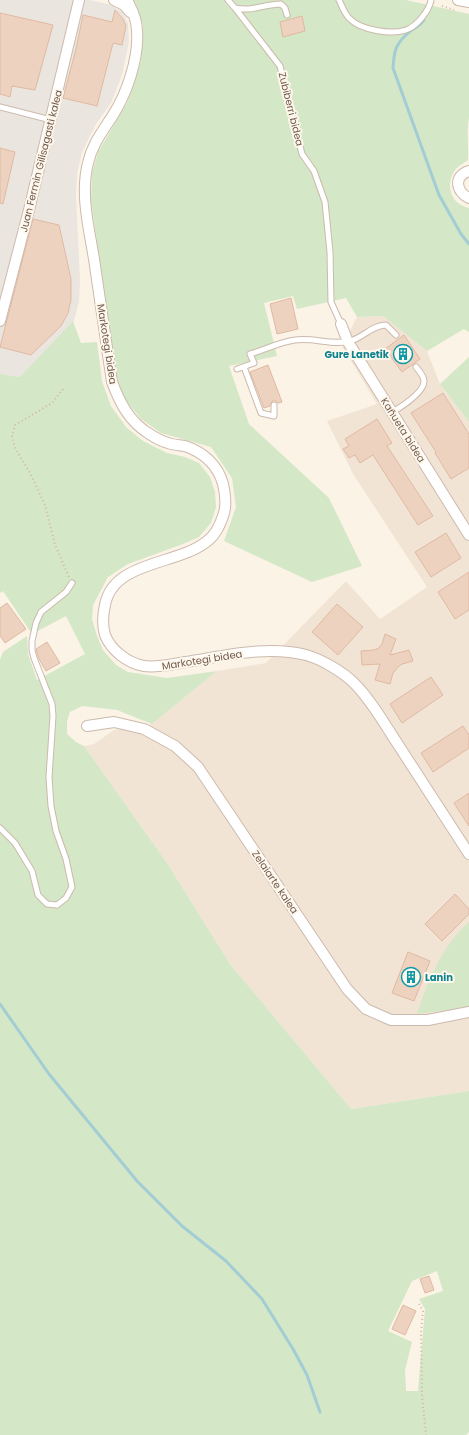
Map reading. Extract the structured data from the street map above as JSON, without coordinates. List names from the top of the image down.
{
  "streets": {
    "street": [
      "Juan Fermin Gilisagasti kalea",
      "Markotegi bidea",
      "Kañueta bidea",
      "Zelaiarte kalea"
    ],
    "lane": ["Zubiberri bidea"]
  },
  "crossings": [
    ["Zubiberri bidea", "Kañueta bidea"]
  ],
  "places": {
    "building": ["Gure Lanetik", "Lanin"]
  }
}
